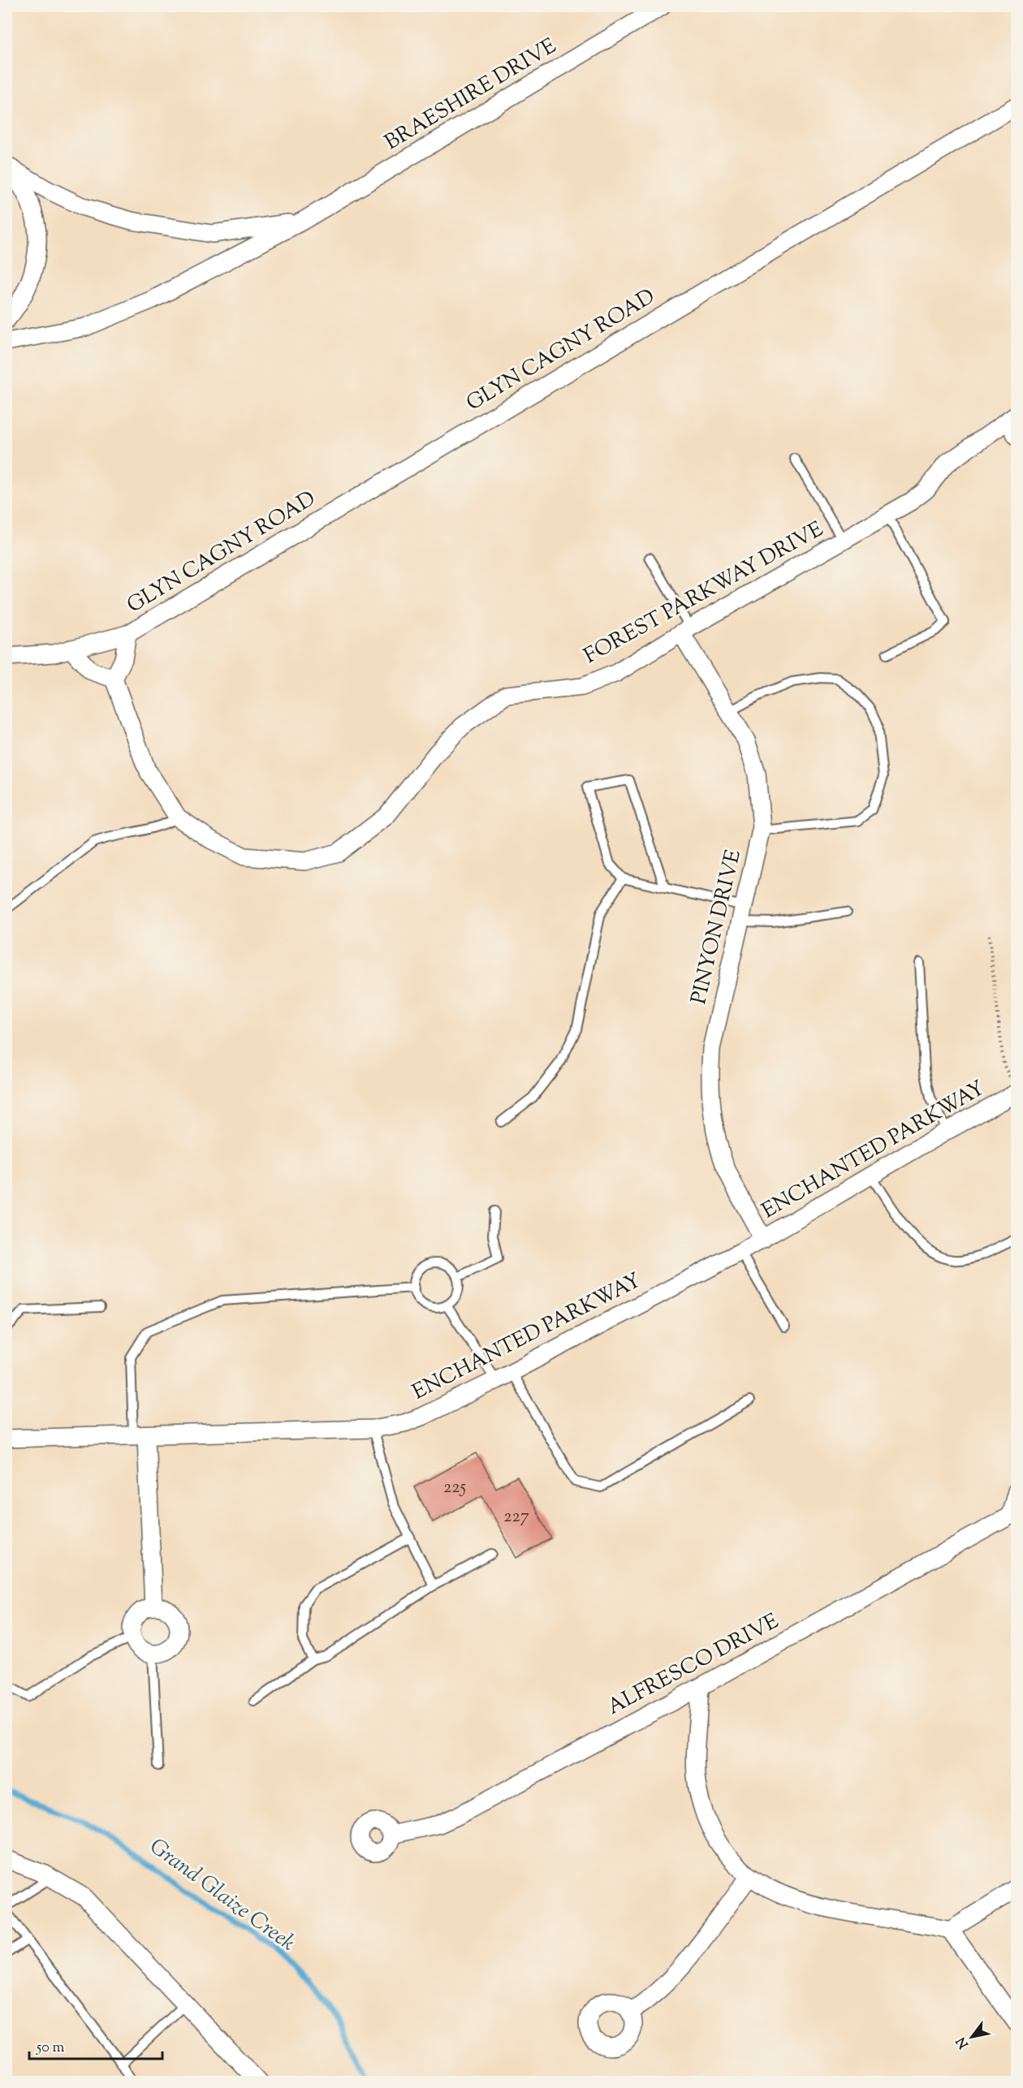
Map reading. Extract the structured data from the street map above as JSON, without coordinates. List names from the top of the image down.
{
  "streets": {
    "street": [
      "BRAESHIRE DRIVE",
      "GLYN CAGNY ROAD",
      "FOREST PARKWAY DRIVE",
      "PINYON DRIVE",
      "ENCHANTED PARKWAY",
      "ALFRESCO DRIVE"
    ]
  },
  "crossings": [
    ["GLYN CAGNY ROAD", "FOREST PARKWAY DRIVE"],
    ["FOREST PARKWAY DRIVE", "PINYON DRIVE"],
    ["PINYON DRIVE", "ENCHANTED PARKWAY"]
  ],
  "water": ["Grand Glaize Creek"],
  "house_numbers": ["225", "227"],
  "scale_bar": "50 m",
  "north": "bottom left"
}
